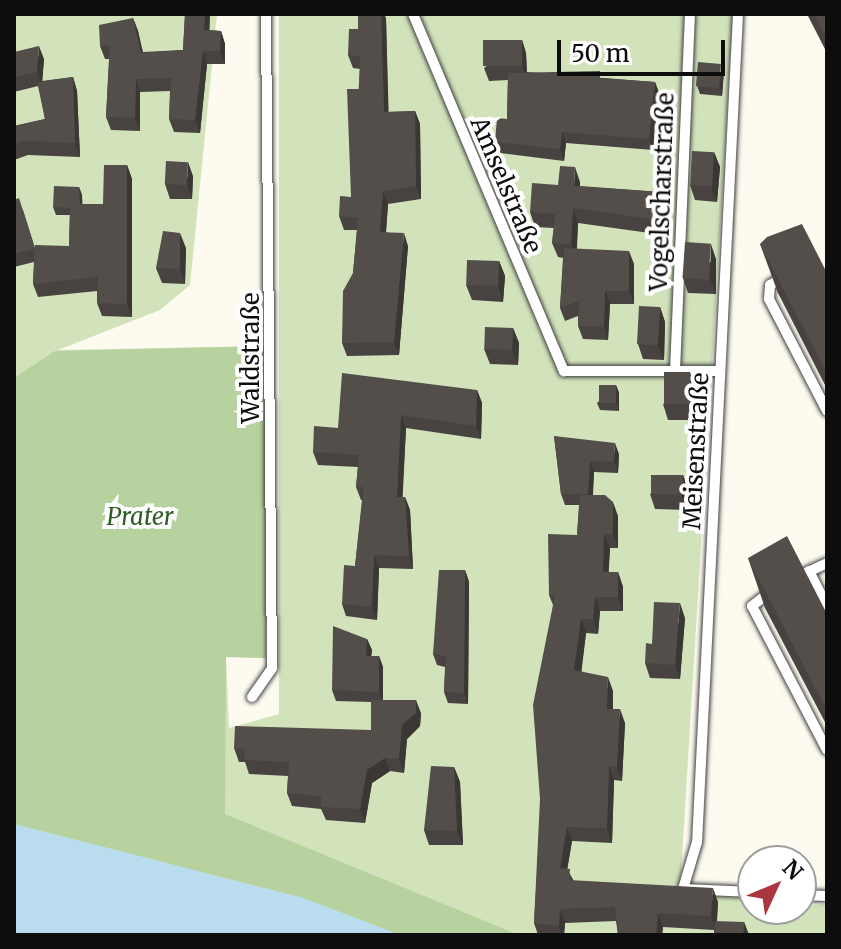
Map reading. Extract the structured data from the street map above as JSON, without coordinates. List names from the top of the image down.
{
  "streets": {
    "lane": [
      "Amselstraße",
      "Vogelscharstraße",
      "Waldstraße",
      "Meisenstraße"
    ]
  },
  "crossings": [
    ["Amselstraße", "Vogelscharstraße"]
  ],
  "parks": ["Prater"],
  "scale_bar": "50 m",
  "north": "top right"
}
